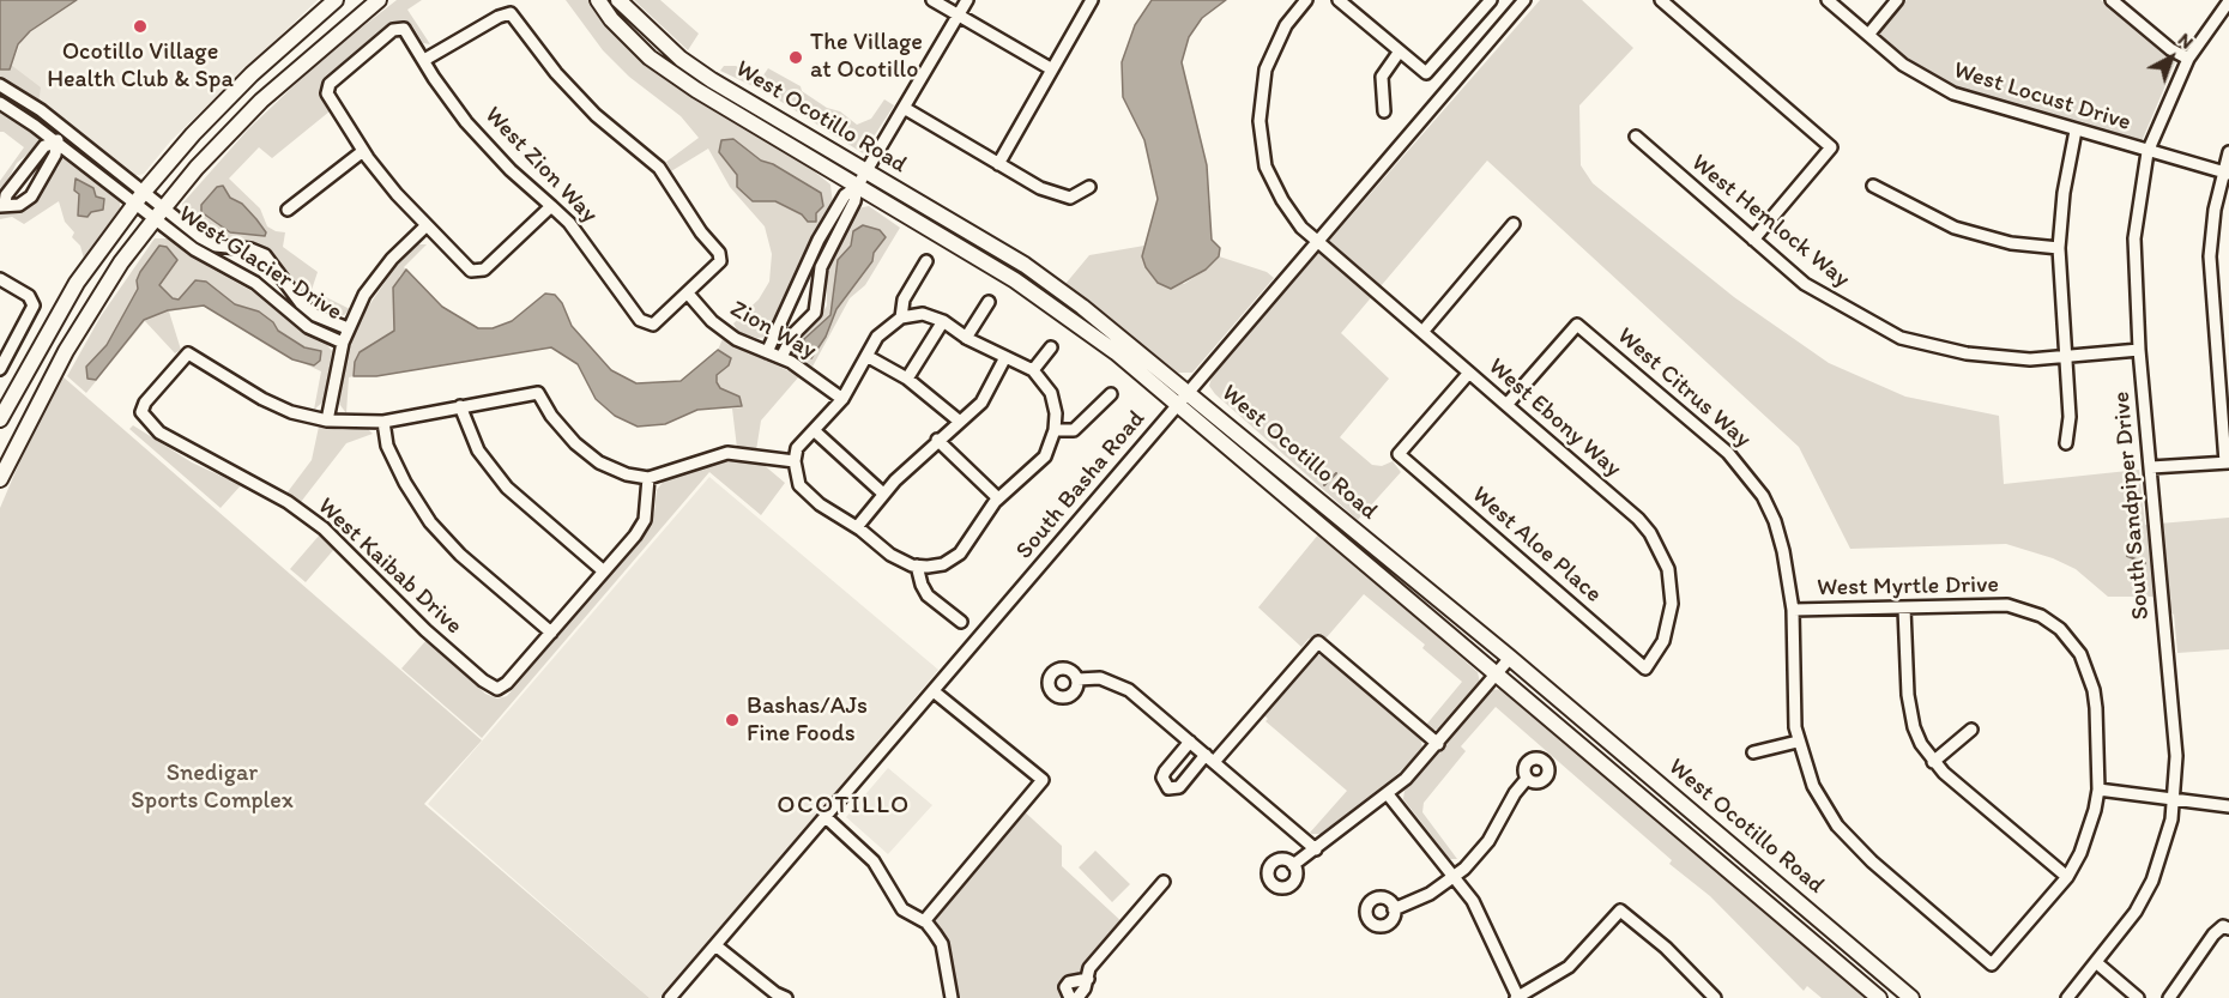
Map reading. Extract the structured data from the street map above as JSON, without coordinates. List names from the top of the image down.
{
  "streets": {
    "main road": ["West Ocotillo Road"],
    "street": [
      "West Locust Drive",
      "West Zion Way",
      "West Hemlock Way",
      "West Glacier Drive",
      "Zion Way",
      "West Citrus Way",
      "West Ebony Way",
      "South Basha Road",
      "South Sandpiper Drive",
      "West Aloe Place",
      "West Kaibab Drive",
      "West Myrtle Drive"
    ]
  },
  "crossings": [
    ["West Locust Drive", "South Sandpiper Drive"],
    ["West Ocotillo Road", "South Basha Road"],
    ["West Zion Way", "Zion Way"],
    ["West Hemlock Way", "South Sandpiper Drive"],
    ["West Citrus Way", "West Ebony Way"],
    ["West Citrus Way", "West Myrtle Drive"],
    ["West Ebony Way", "South Basha Road"],
    ["West Ebony Way", "West Aloe Place"]
  ],
  "districts": ["OCOTILLO"],
  "parks": ["Snedigar Sports Complex"],
  "places": ["Ocotillo Village Health Club & Spa", "The Village at Ocotillo", "Bashas/AJs Fine Foods"],
  "north": "top right"
}
